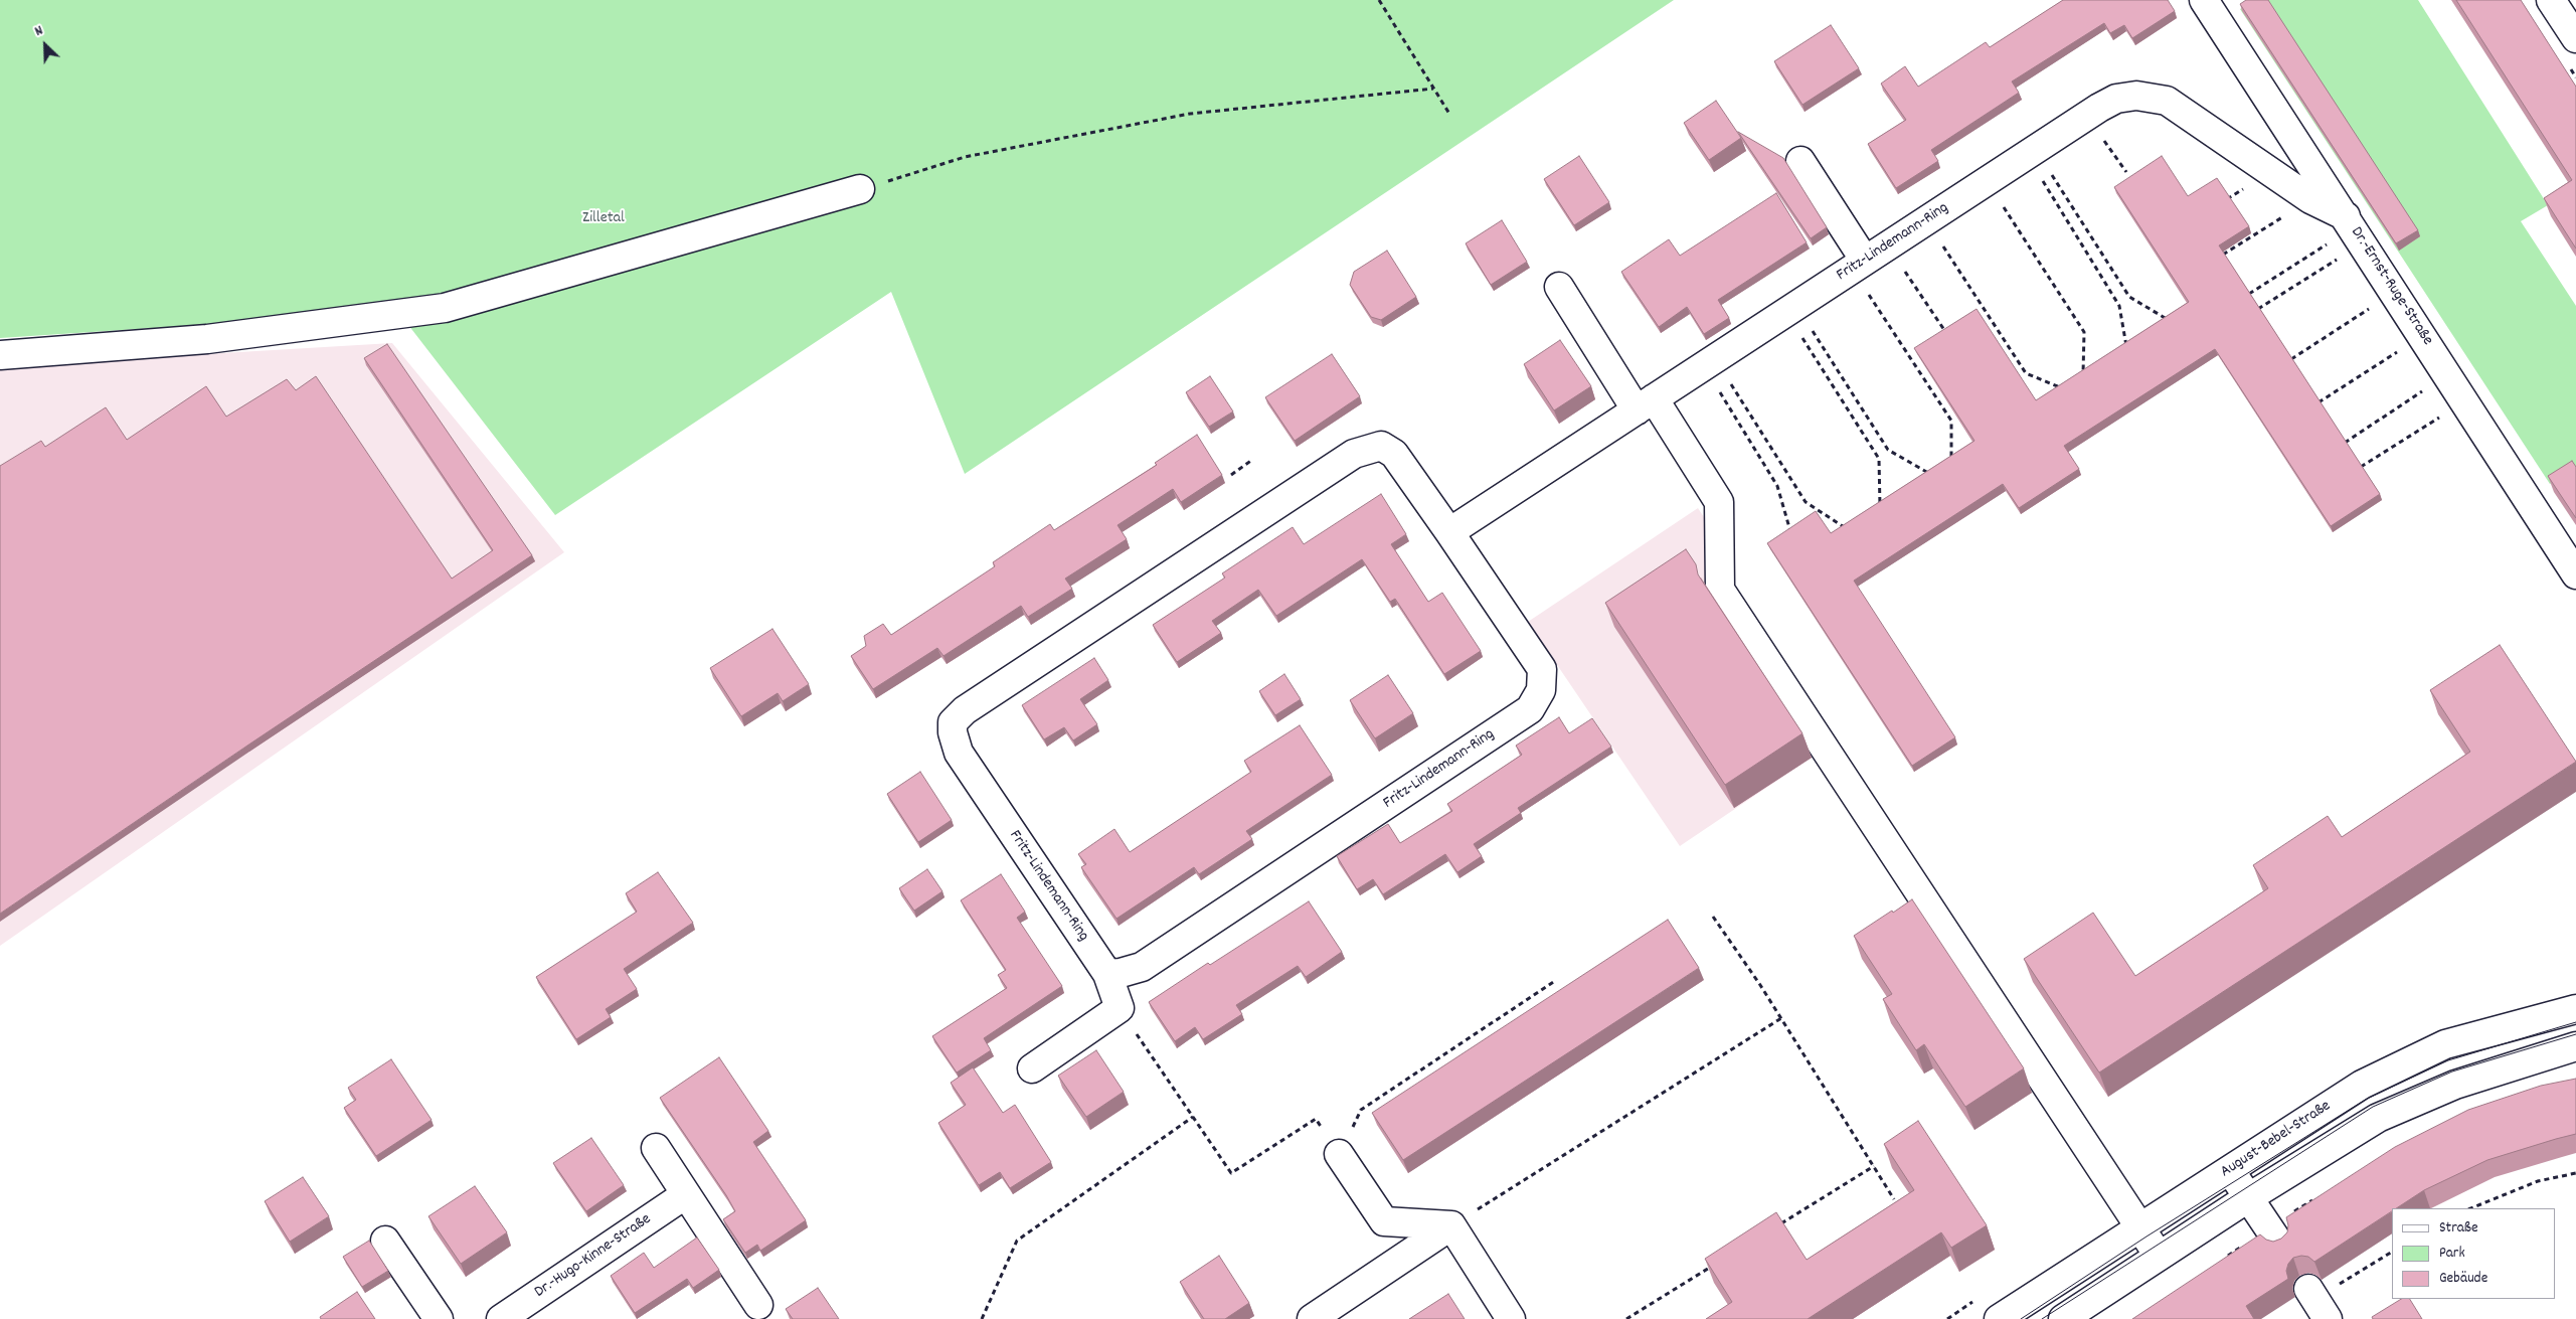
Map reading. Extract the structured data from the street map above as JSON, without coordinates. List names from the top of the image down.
{
  "streets": {
    "street": [
      "Fritz-Lindemann-Ring",
      "Dr.-Ernst-Ruge-Straße",
      "August-Bebel-Straße",
      "Dr.-Hugo-Kinne-Straße"
    ]
  },
  "crossings": [
    ["Fritz-Lindemann-Ring", "Dr.-Ernst-Ruge-Straße"]
  ],
  "parks": ["Zilletal"],
  "legend": ["Straße", "Park", "Gebäude"],
  "north": "top left"
}
